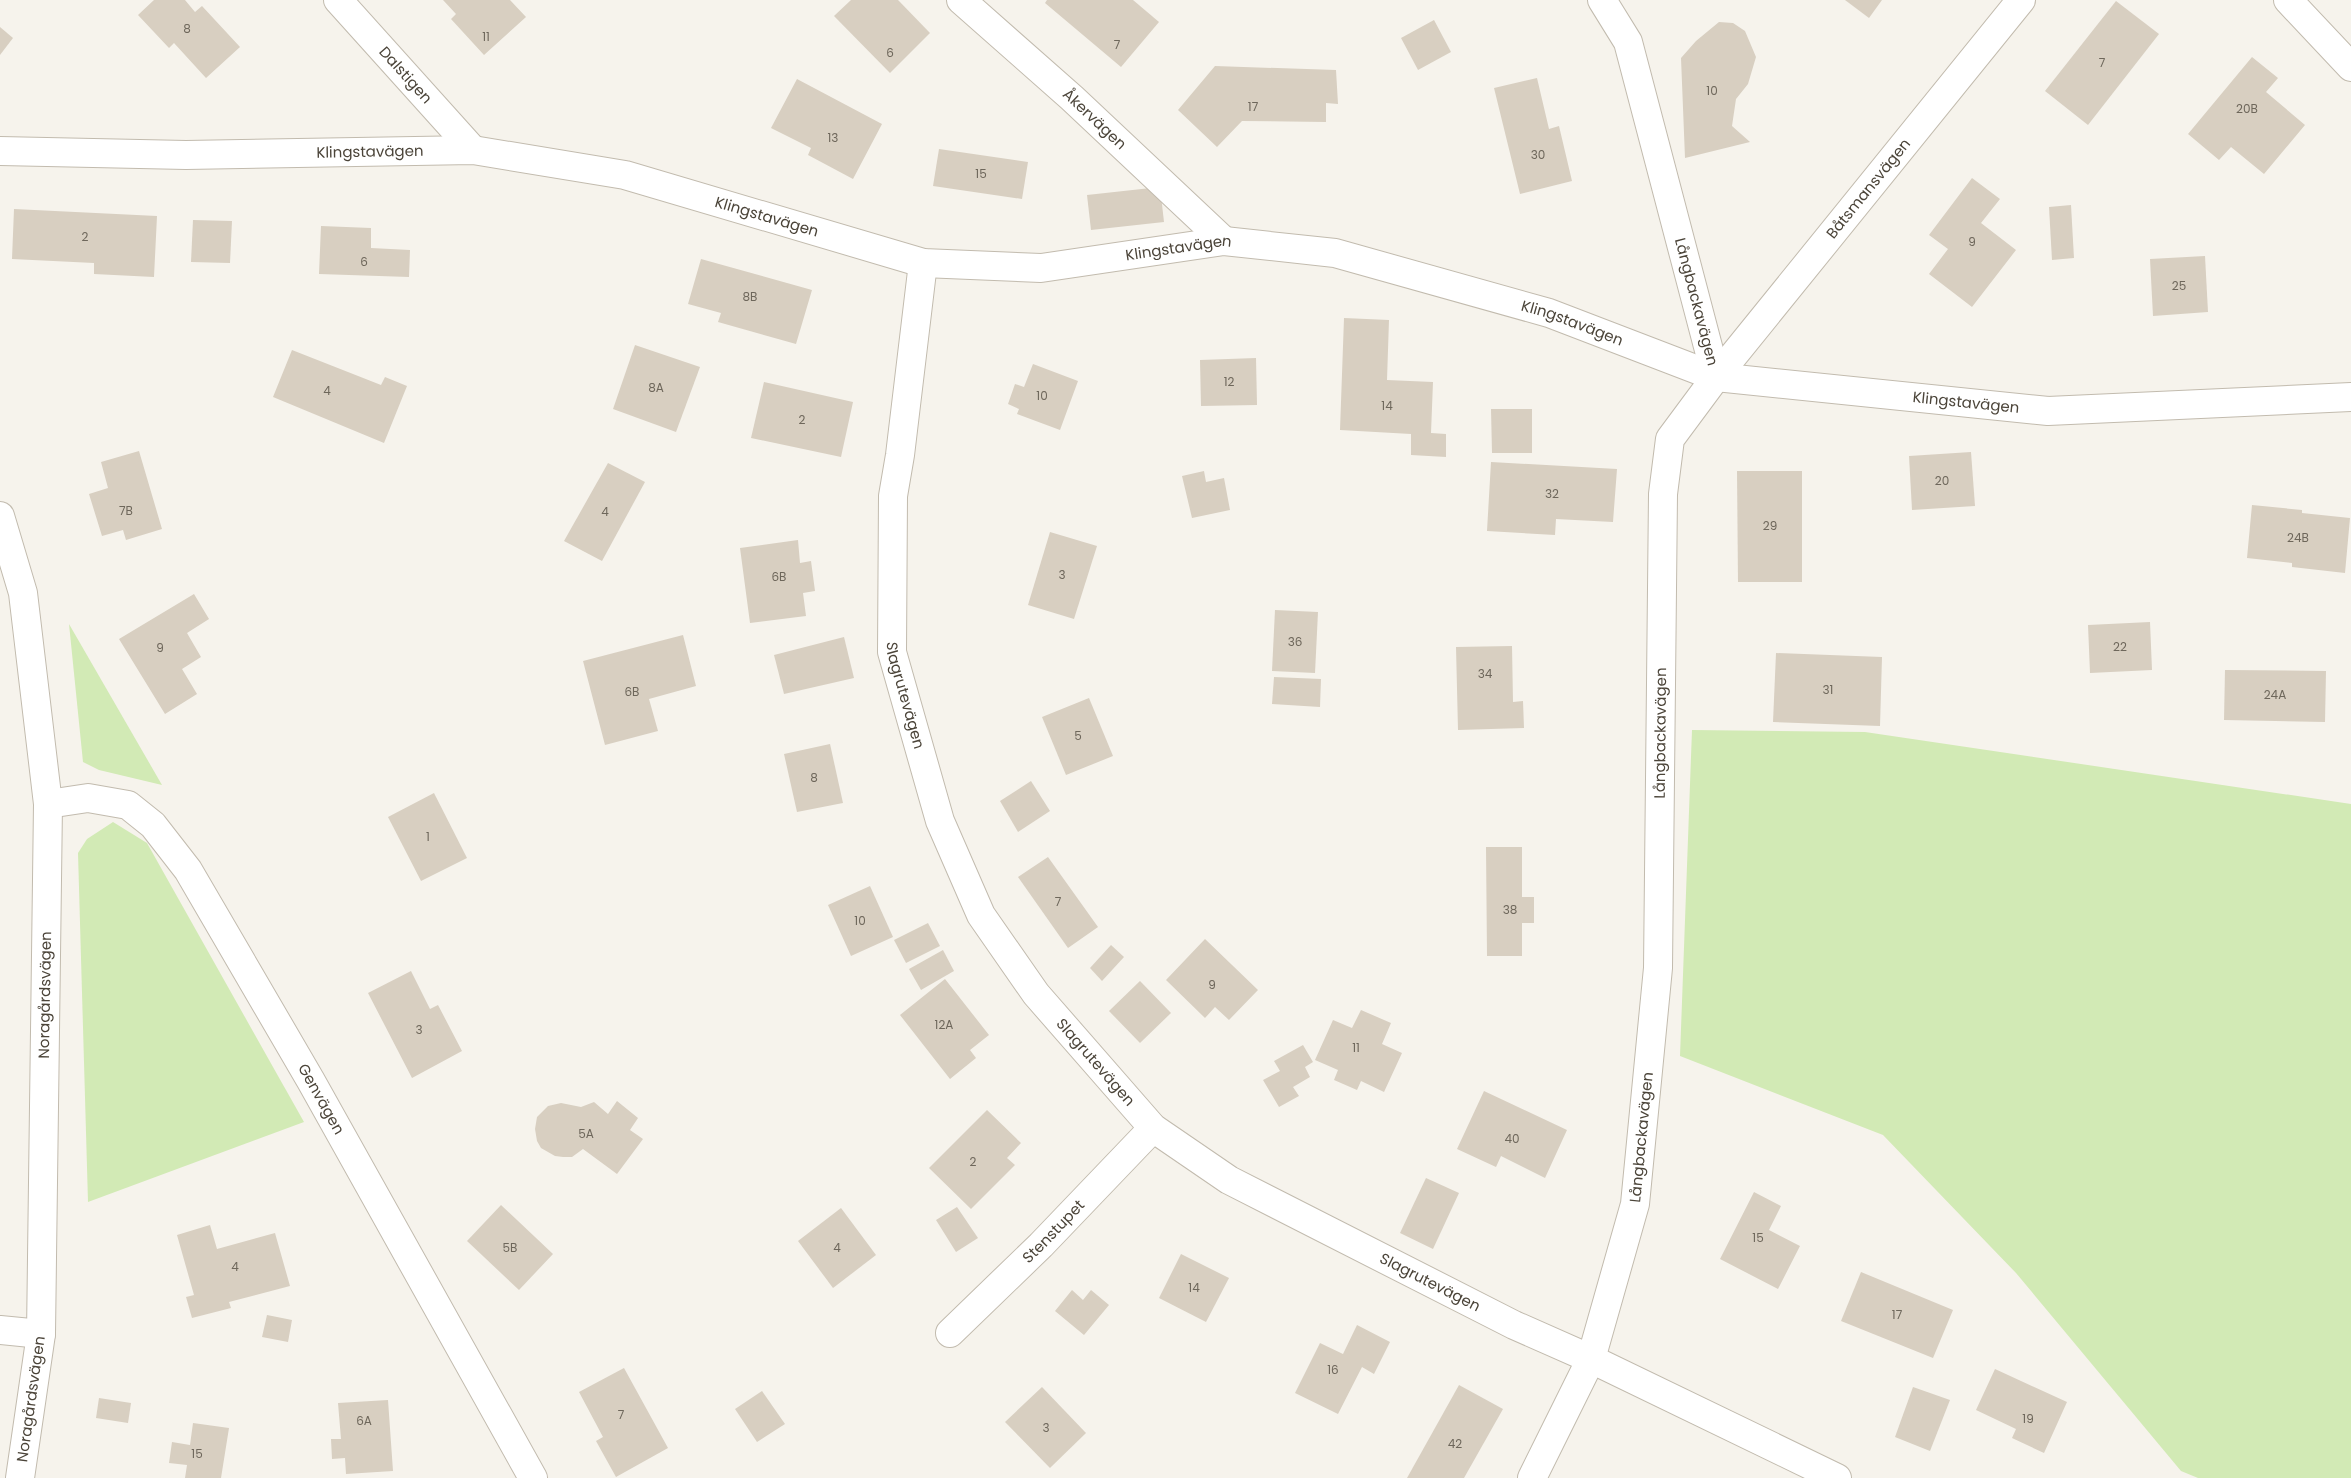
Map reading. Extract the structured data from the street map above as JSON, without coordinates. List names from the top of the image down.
{
  "streets": {
    "street": [
      "Dalstigen",
      "Åkervägen",
      "Klingstavägen",
      "Båtsmansvägen",
      "Långbackavägen",
      "Slagrutevägen",
      "Noragårdsvägen",
      "Genvägen",
      "Stenstupet"
    ]
  },
  "crossings": [
    ["Dalstigen", "Klingstavägen"],
    ["Åkervägen", "Klingstavägen"],
    ["Klingstavägen", "Båtsmansvägen"],
    ["Klingstavägen", "Långbackavägen"],
    ["Klingstavägen", "Slagrutevägen"],
    ["Båtsmansvägen", "Långbackavägen"],
    ["Långbackavägen", "Slagrutevägen"],
    ["Slagrutevägen", "Stenstupet"],
    ["Noragårdsvägen", "Genvägen"]
  ],
  "house_numbers": [
    "8",
    "11",
    "7",
    "6",
    "7",
    "10",
    "17",
    "20B",
    "13",
    "30",
    "15",
    "2",
    "9",
    "6",
    "25",
    "8B",
    "12",
    "8A",
    "4",
    "10",
    "14",
    "2",
    "20",
    "32",
    "7B",
    "4",
    "29",
    "24B",
    "3",
    "6B",
    "36",
    "22",
    "9",
    "34",
    "31",
    "6B",
    "24A",
    "5",
    "8",
    "1",
    "7",
    "38",
    "10",
    "9",
    "12A",
    "3",
    "11",
    "5A",
    "40",
    "2",
    "15",
    "5B",
    "4",
    "4",
    "14",
    "17",
    "16",
    "7",
    "19",
    "6A",
    "3",
    "42",
    "15"
  ]
}
